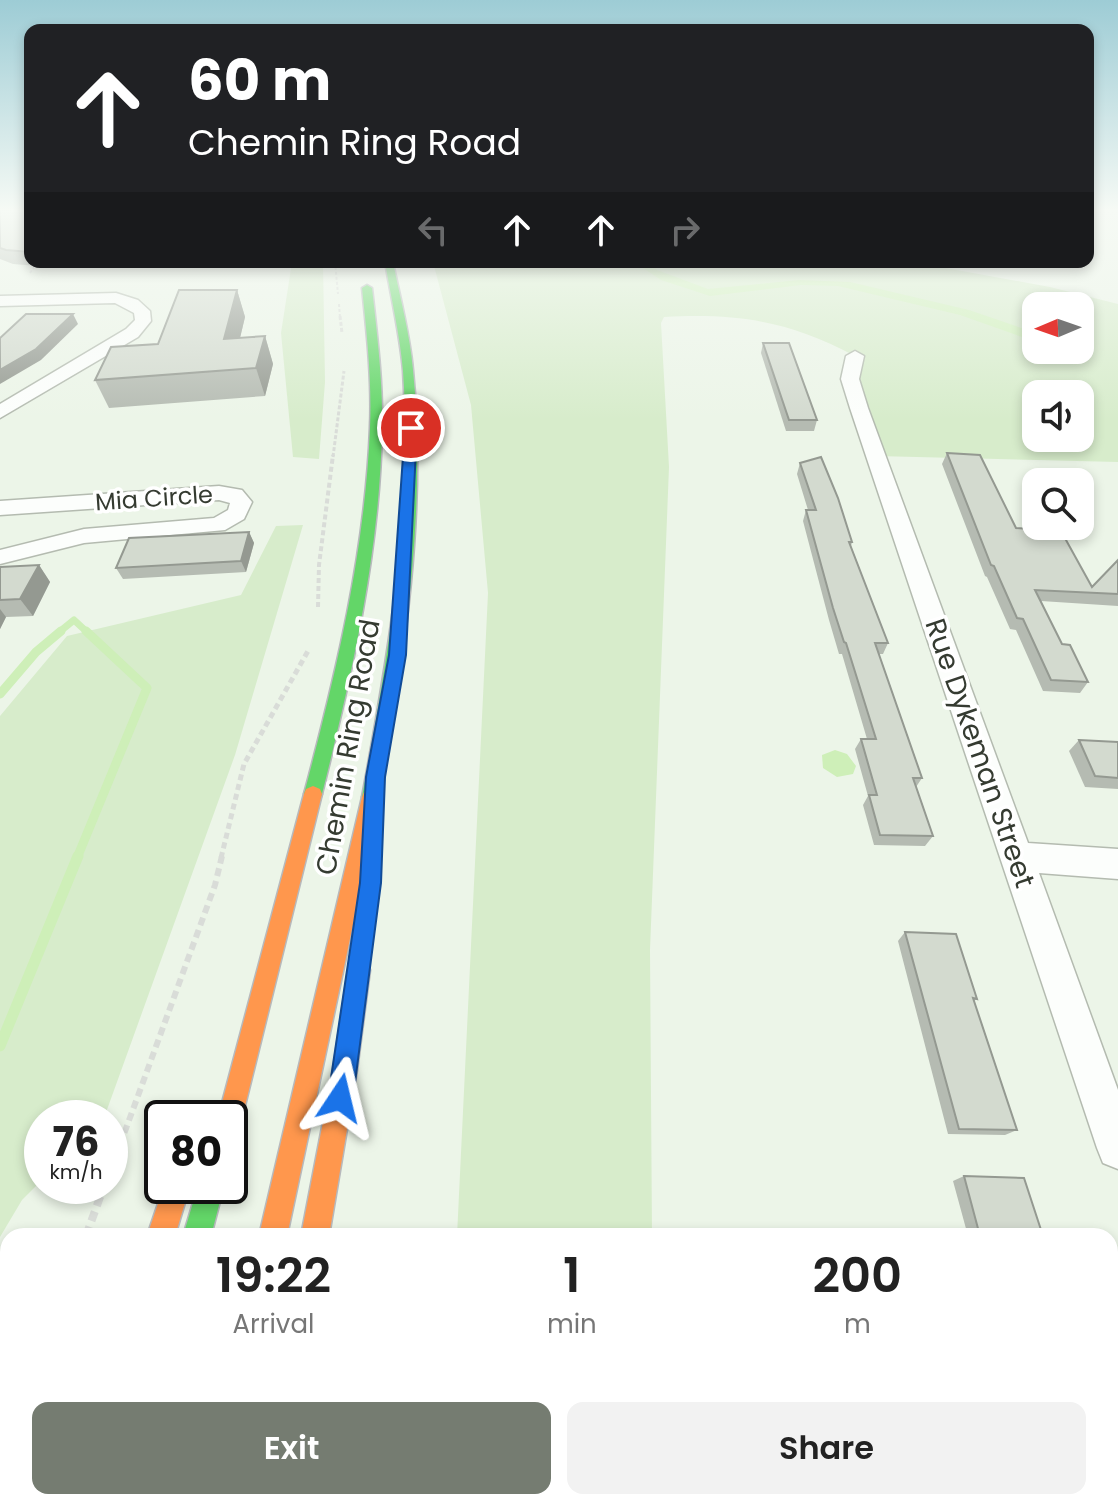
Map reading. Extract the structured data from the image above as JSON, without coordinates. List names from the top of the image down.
{
  "streets": {
    "highway": ["Chemin Ring Road"],
    "street": ["Mia Circle", "Rue Dykeman Street"]
  },
  "north": "left",
  "page": {
    "turn": ["60 m", "Chemin Ring Road"],
    "speed": "76 km/h",
    "limit": "80",
    "eta": [
      "19:22",
      "Arrival",
      "1",
      "min",
      "200",
      "m"
    ],
    "buttons": ["Exit", "Share"]
  }
}
